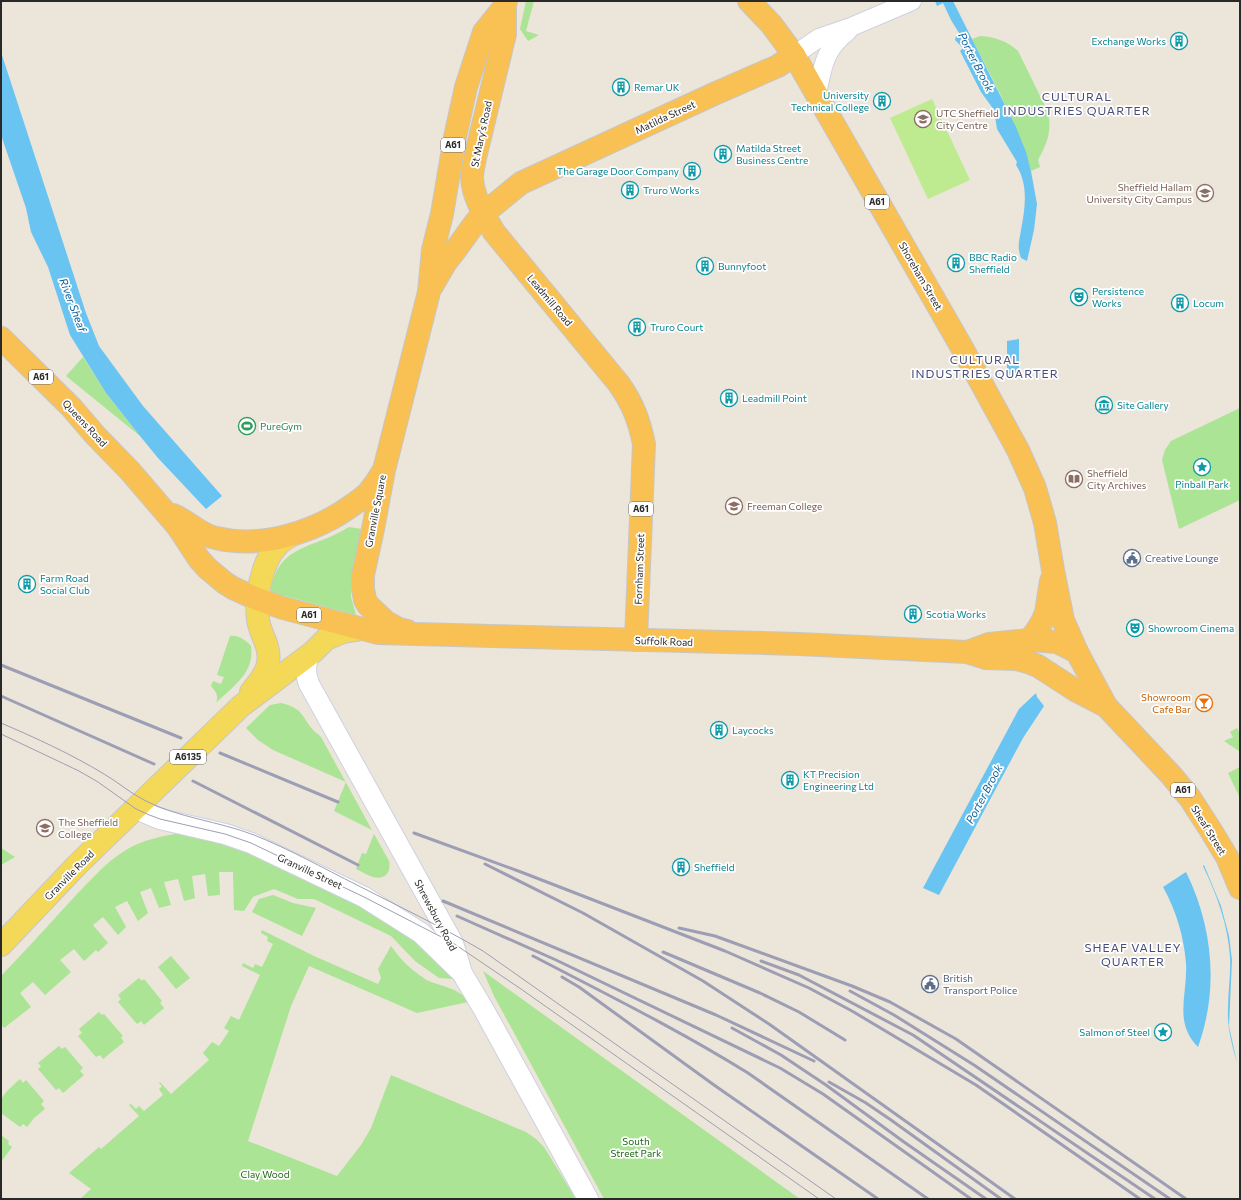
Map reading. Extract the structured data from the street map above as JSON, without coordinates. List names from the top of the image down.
{
  "streets": {
    "highway": [
      "Matilda Street",
      "St Mary's Road",
      "A61",
      "Shoreham Street",
      "Leadmill Road",
      "Queens Road",
      "Granville Square",
      "Fornham Street",
      "Suffolk Road",
      "Sheaf Street"
    ],
    "main road": [
      "A6135",
      "Granville Street",
      "Granville Road",
      "Shrewsbury Road"
    ]
  },
  "crossings": [
    ["Matilda Street", "St Mary's Road"],
    ["Matilda Street", "Shoreham Street"],
    ["Matilda Street", "Leadmill Road"],
    ["St Mary's Road", "Leadmill Road"],
    ["St Mary's Road", "Granville Square"],
    ["A61", "Shoreham Street"],
    ["A61", "Queens Road"],
    ["A61", "Granville Square"],
    ["A61", "Suffolk Road"],
    ["A61", "Sheaf Street"],
    ["A61", "Granville Road"],
    ["Shoreham Street", "Suffolk Road"],
    ["Shoreham Street", "Sheaf Street"],
    ["Leadmill Road", "Fornham Street"],
    ["Queens Road", "Granville Square"],
    ["Queens Road", "Granville Road"],
    ["Granville Square", "Suffolk Road"],
    ["Granville Square", "Granville Road"],
    ["Fornham Street", "Suffolk Road"],
    ["Suffolk Road", "Sheaf Street"],
    ["Suffolk Road", "Granville Road"],
    ["Granville Street", "Granville Road"],
    ["Granville Street", "Shrewsbury Road"],
    ["Granville Road", "Shrewsbury Road"]
  ],
  "districts": ["CULTURAL INDUSTRIES QUARTER", "CULTURAL INDUSTRIES QUARTER", "SHEAF VALLEY QUARTER"],
  "water": ["Porter Brook", "River Sheaf"],
  "parks": ["South Street Park", "Clay Wood"],
  "places": {
    "building": [
      "Exchange Works",
      "Remar UK",
      "University Technical College",
      "Matilda Street Business Centre",
      "The Garage Door Company",
      "Truro Works",
      "BBC Radio Sheffield",
      "Bunnyfoot",
      "Locum",
      "Truro Court",
      "Leadmill Point",
      "Farm Road Social Club",
      "Scotia Works",
      "Laycocks",
      "KT Precision Engineering Ltd",
      "Sheffield"
    ],
    "school or university": [
      "UTC Sheffield City Centre",
      "Sheffield Hallam University City Campus",
      "Freeman College",
      "The Sheffield College"
    ],
    "theatre": ["Persistence Works", "Showroom Cinema"],
    "museum": ["Site Gallery"],
    "sports": ["PureGym"],
    "place": ["Pinball Park", "Salmon of Steel"],
    "library": ["Sheffield City Archives"],
    "public building": ["Creative Lounge", "British Transport Police"],
    "bar": ["Showroom Cafe Bar"]
  }
}
